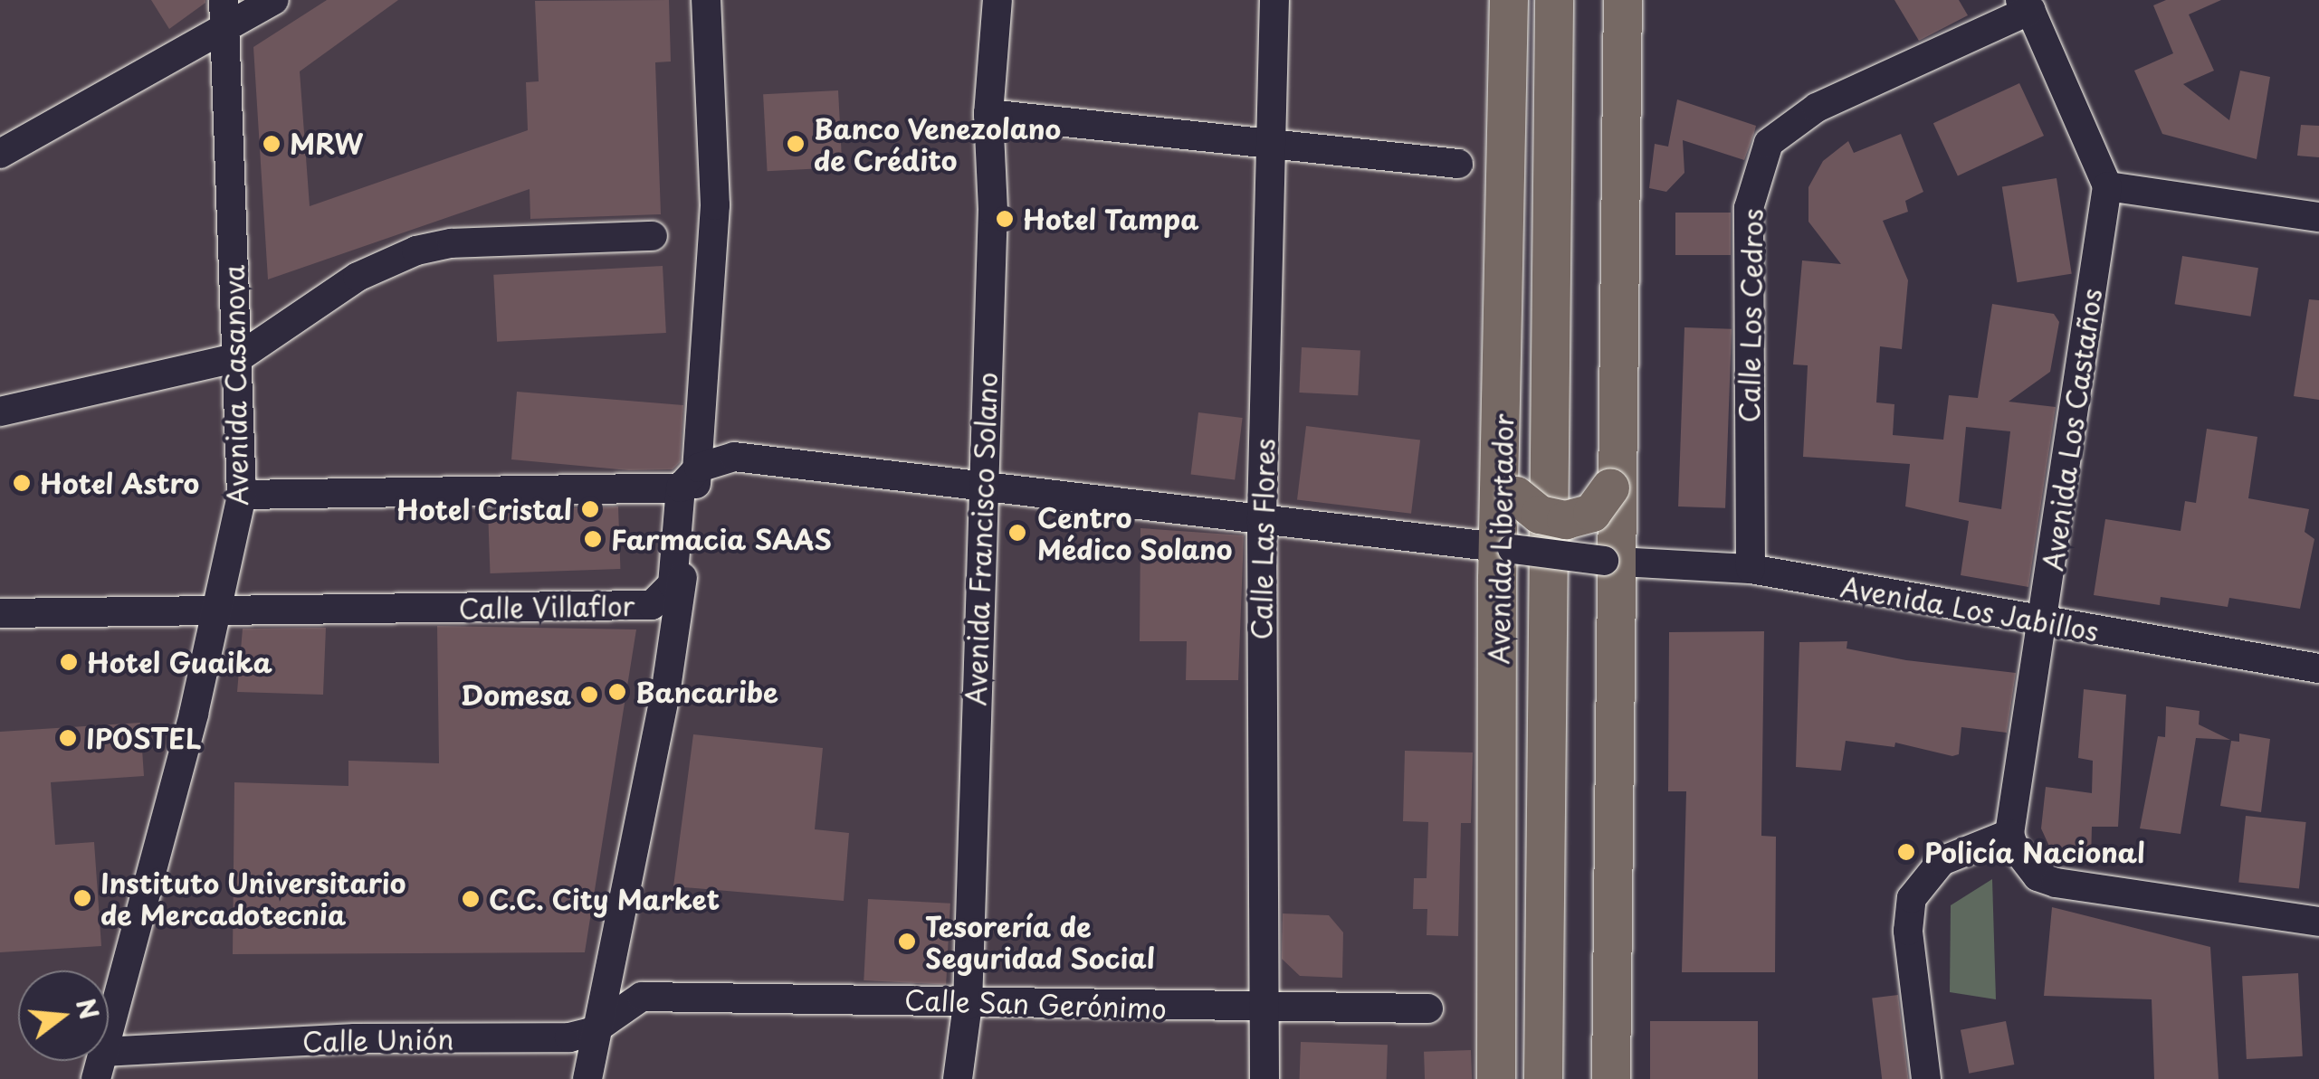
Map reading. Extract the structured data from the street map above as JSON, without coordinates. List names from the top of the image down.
{
  "streets": {
    "main road": ["Avenida Libertador"],
    "street": [
      "Calle Los Cedros",
      "Avenida Casanova",
      "Avenida Los Castaños",
      "Avenida Francisco Solano",
      "Calle Las Flores",
      "Calle Villaflor",
      "Avenida Los Jabillos",
      "Calle San Gerónimo",
      "Calle Unión"
    ]
  },
  "crossings": [
    ["Calle Los Cedros", "Avenida Los Jabillos"],
    ["Avenida Casanova", "Calle Villaflor"],
    ["Avenida Casanova", "Calle Unión"],
    ["Avenida Los Castaños", "Avenida Los Jabillos"],
    ["Avenida Francisco Solano", "Calle San Gerónimo"],
    ["Calle Las Flores", "Calle San Gerónimo"],
    ["Avenida Libertador", "Avenida Los Jabillos"],
    ["Calle San Gerónimo", "Calle Unión"]
  ],
  "places": [
    "MRW",
    "Banco Venezolano de Crédito",
    "Hotel Tampa",
    "Hotel Astro",
    "Hotel Cristal",
    "Centro Médico Solano",
    "Farmacia SAAS",
    "Hotel Guaika",
    "Bancaribe",
    "Domesa",
    "IPOSTEL",
    "Policía Nacional",
    "Instituto Universitario de Mercadotecnia",
    "C.C. City Market",
    "Tesorería de Seguridad Social"
  ],
  "north": "right"
}
